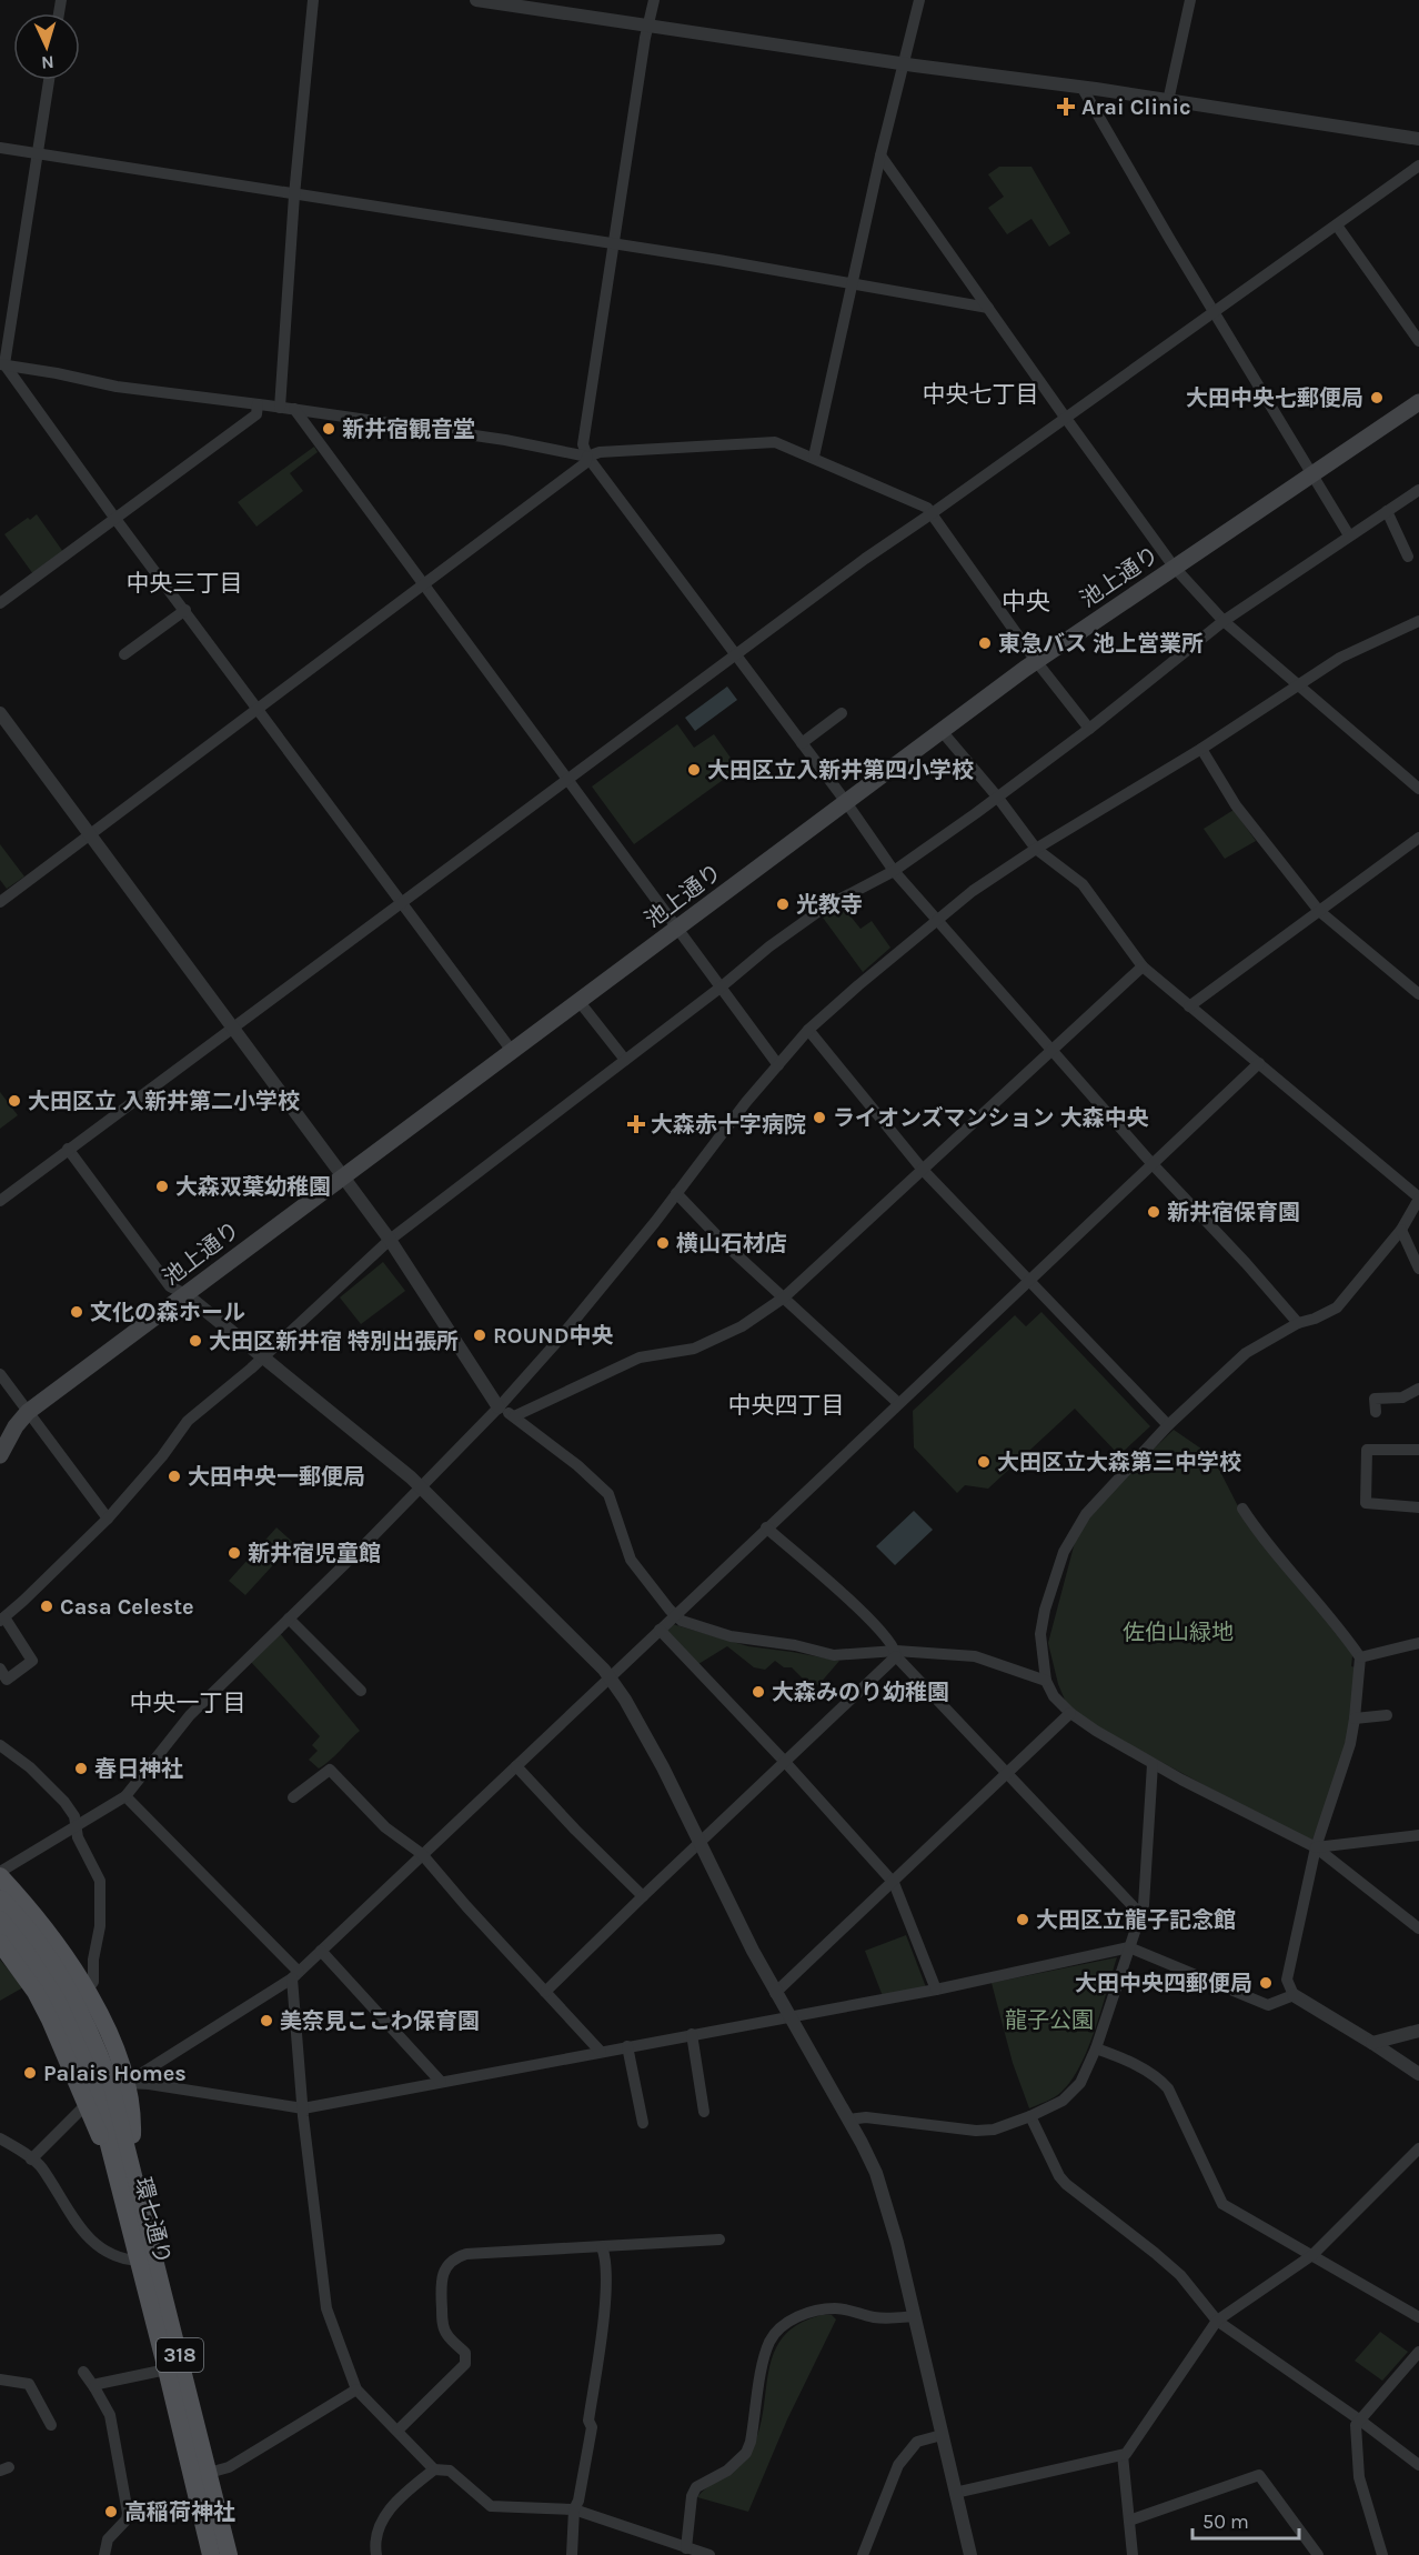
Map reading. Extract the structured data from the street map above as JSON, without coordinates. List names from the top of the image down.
{
  "streets": {
    "main road": ["池上通り", "環七通り", "318"]
  },
  "districts": [
    "中央七丁目",
    "中央三丁目",
    "中央",
    "中央四丁目",
    "中央一丁目"
  ],
  "parks": ["佐伯山緑地", "龍子公園"],
  "places": {
    "health": ["Arai Clinic", "大森赤十字病院"],
    "other": [
      "大田中央七郵便局",
      "新井宿観音堂",
      "東急バス 池上営業所",
      "大田区立入新井第四小学校",
      "光教寺",
      "大田区立 入新井第二小学校",
      "ライオンズマンション 大森中央",
      "大森双葉幼稚園",
      "新井宿保育園",
      "横山石材店",
      "文化の森ホール",
      "ROUND中央",
      "大田区新井宿 特別出張所",
      "大田区立大森第三中学校",
      "大田中央一郵便局",
      "新井宿児童館",
      "Casa Celeste",
      "大森みのり幼稚園",
      "春日神社",
      "大田区立龍子記念館",
      "大田中央四郵便局",
      "美奈見ここわ保育園",
      "Palais Homes",
      "高稲荷神社"
    ]
  },
  "scale_bar": "50 m",
  "north": "bottom"
}
